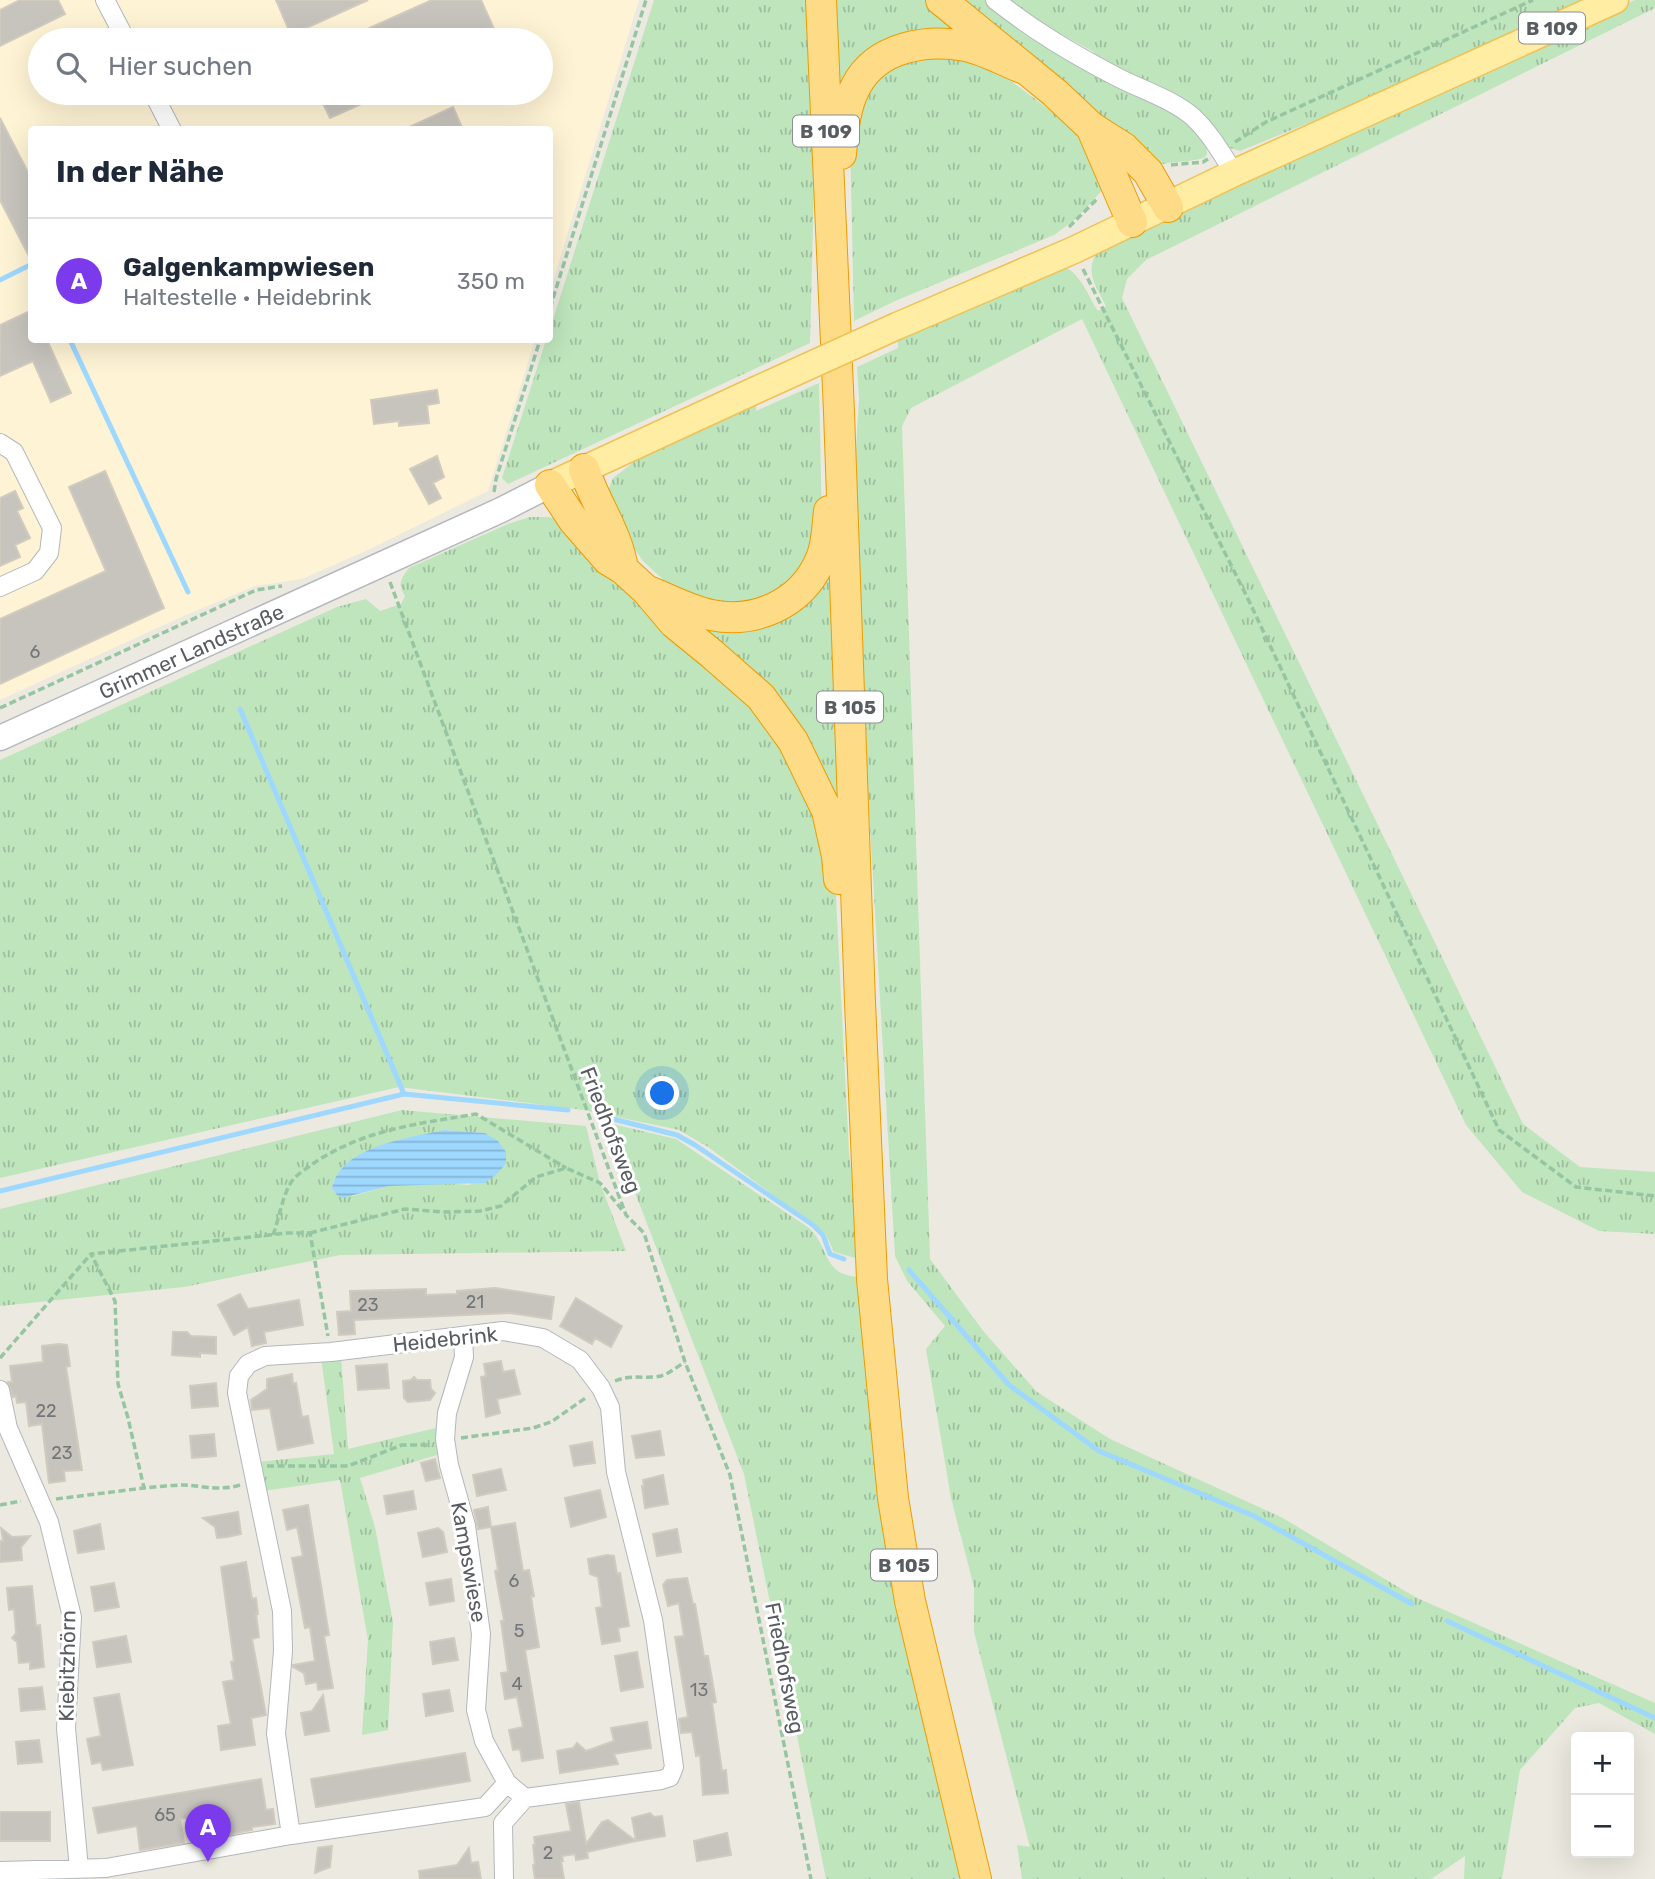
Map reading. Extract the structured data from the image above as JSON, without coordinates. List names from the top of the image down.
{
  "streets": {
    "highway": ["B 109", "B 105"],
    "main road": ["Grimmer Landstraße"],
    "street": ["Heidebrink", "Kampswiese", "Kiebitzhörn"],
    "path": ["Friedhofsweg"]
  },
  "crossings": [
    ["B 109", "Grimmer Landstraße"],
    ["B 109", "B 105"],
    ["Grimmer Landstraße", "Friedhofsweg"],
    ["Heidebrink", "Kampswiese"]
  ],
  "house_numbers": [
    "6",
    "21",
    "23",
    "22",
    "23",
    "6",
    "5",
    "4",
    "13",
    "65",
    "2"
  ],
  "page": {
    "search": "Hier suchen",
    "heading": "In der Nähe",
    "list": [
      {
        "mark": "A",
        "name": "Galgenkampwiesen",
        "note": "Haltestelle · Heidebrink",
        "value": "350 m"
      }
    ],
    "map_buttons": ["+", "−"],
    "pins": "A"
  }
}
